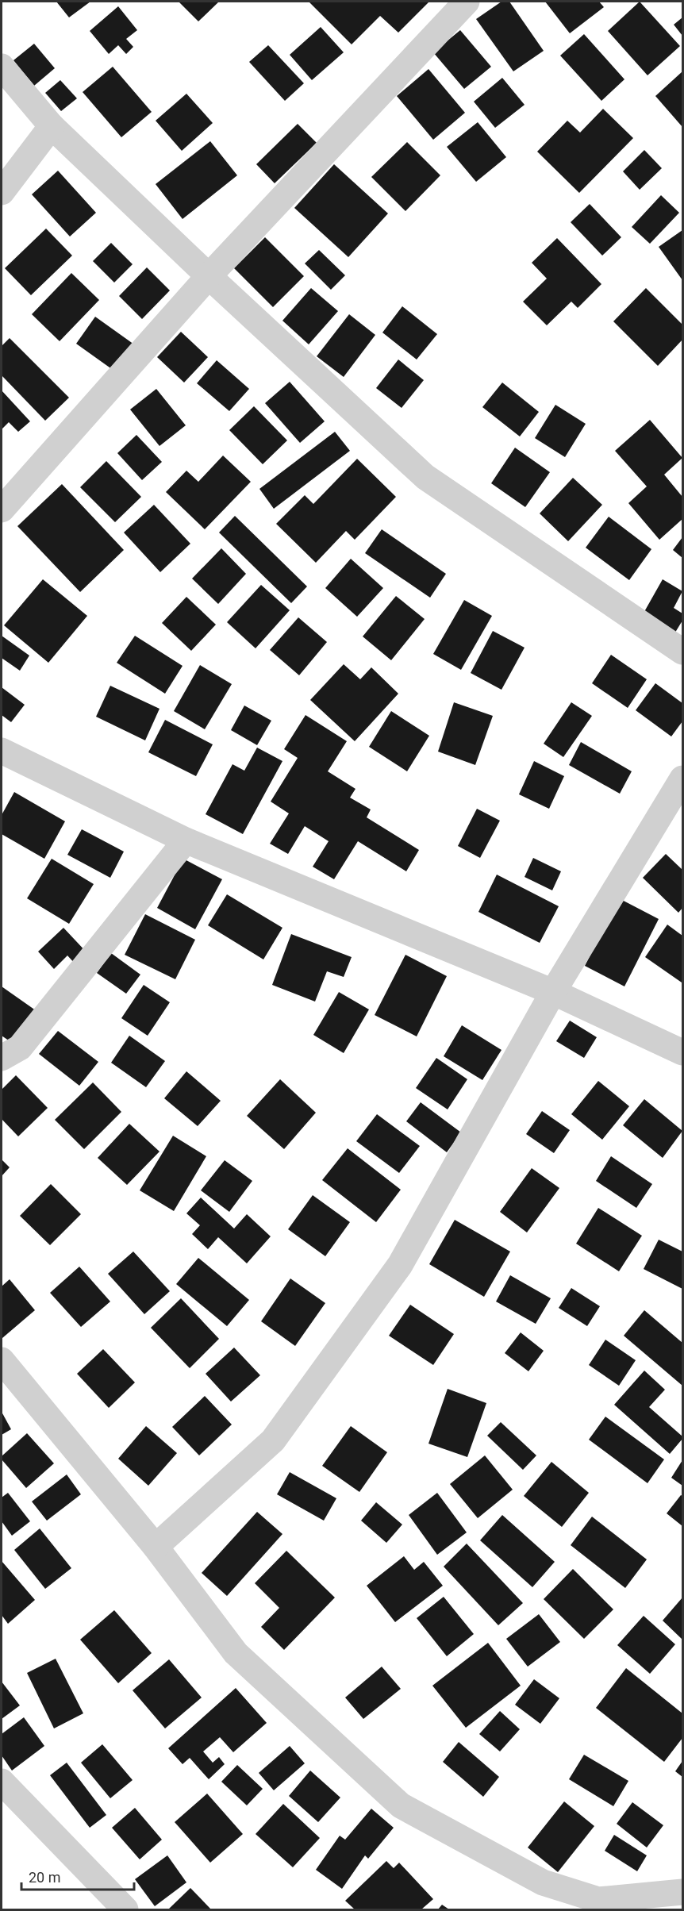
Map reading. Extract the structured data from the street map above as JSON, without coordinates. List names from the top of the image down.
{
  "scale_bar": "20 m"
}
